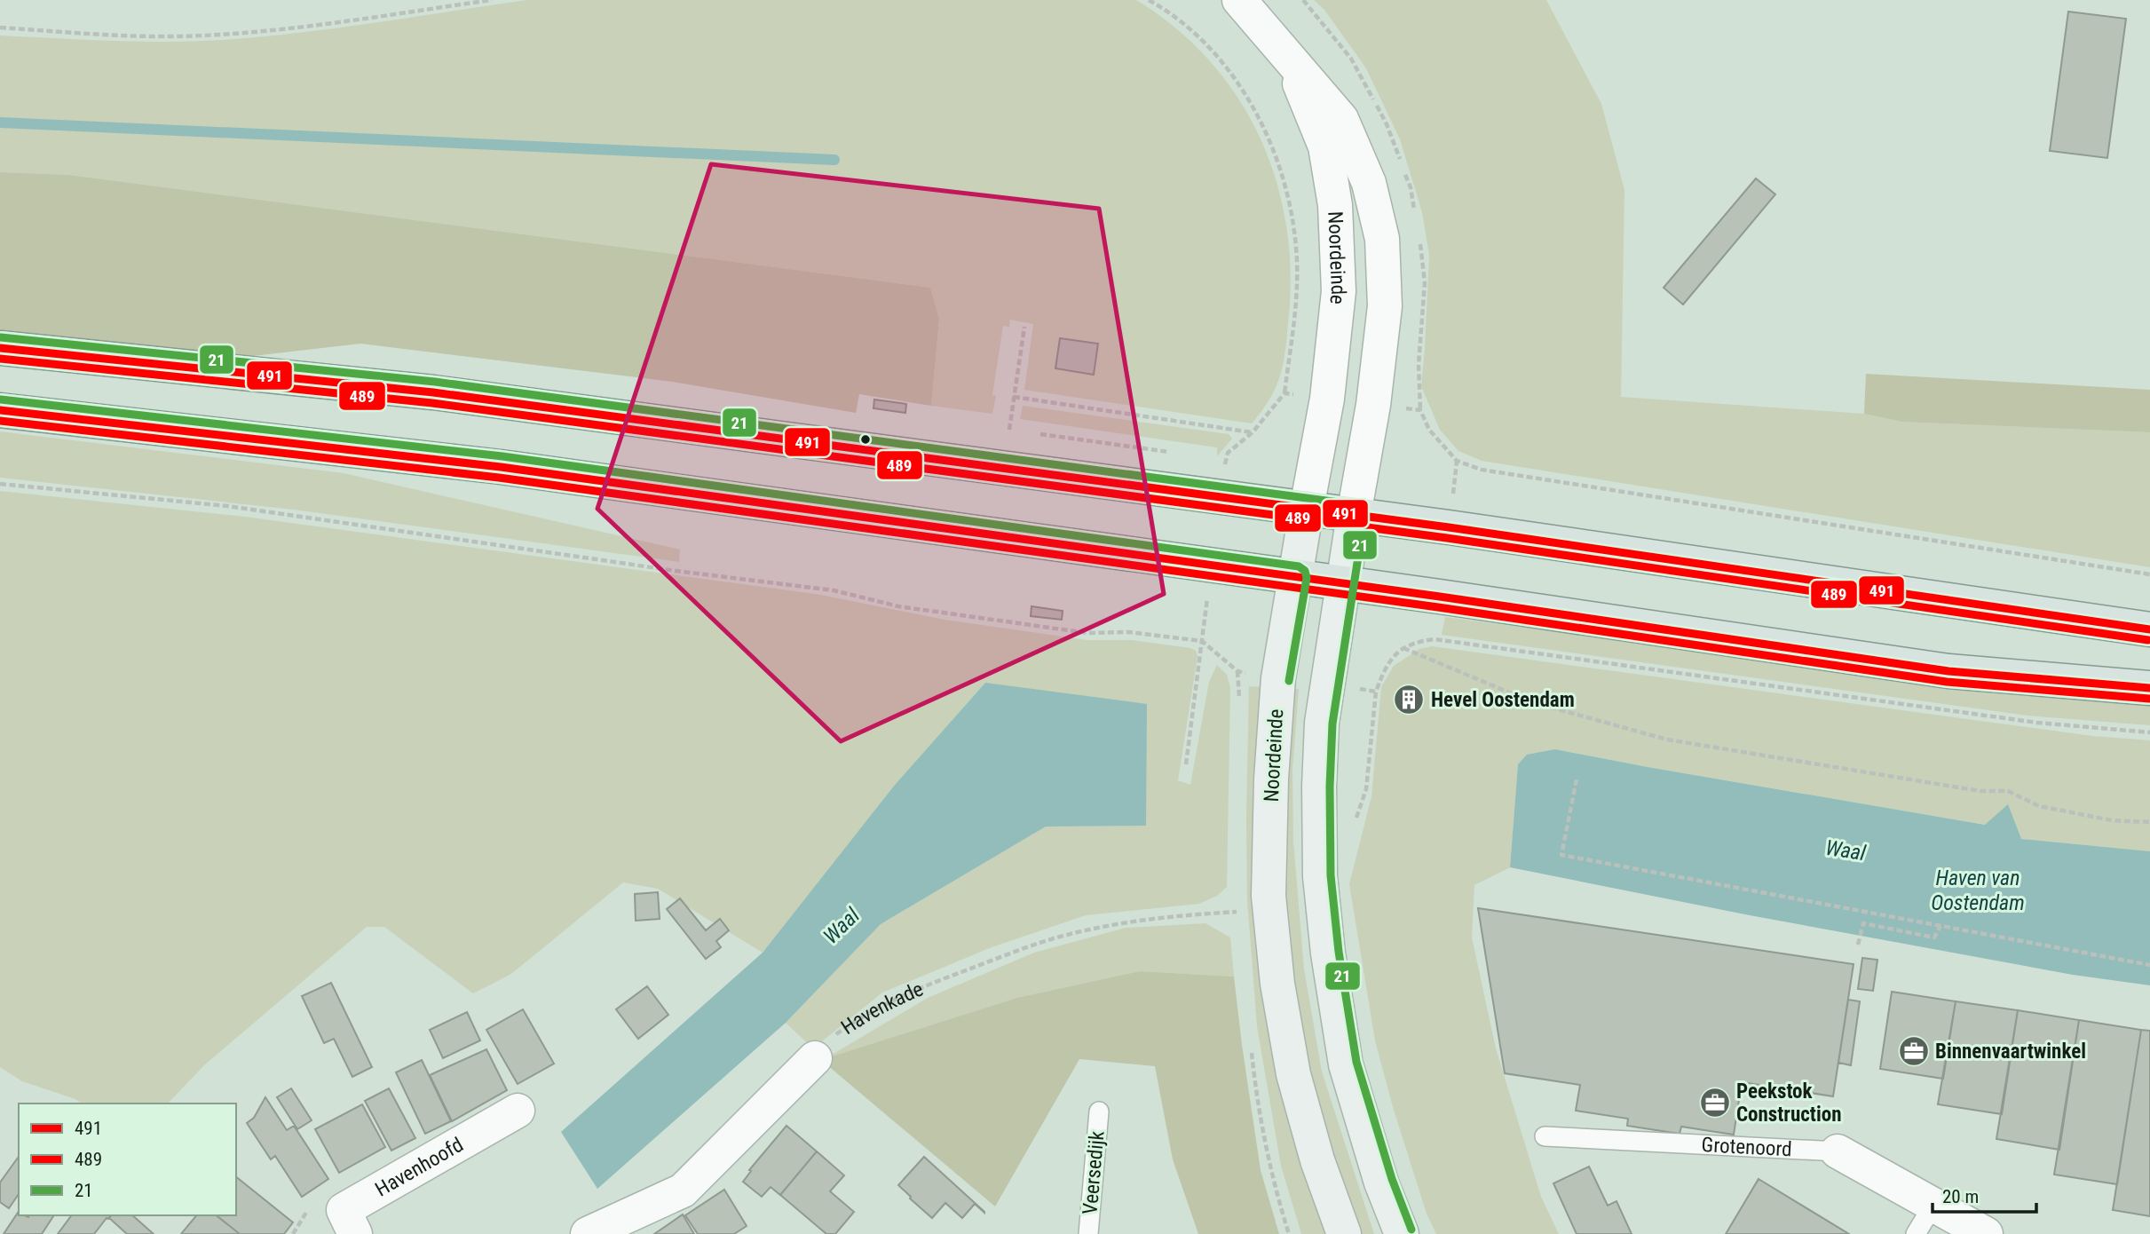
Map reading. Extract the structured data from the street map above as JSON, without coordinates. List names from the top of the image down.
{
  "streets": {
    "main road": ["Noordeinde"],
    "street": ["Grotenoord", "Havenhoofd"],
    "lane": ["Veersedijk"],
    "path": ["Havenkade"]
  },
  "water": ["Waal", "Haven van Oostendam"],
  "places": {
    "building": ["Hevel Oostendam"],
    "office": ["Binnenvaartwinkel", "Peekstok Construction"]
  },
  "lines": ["transit line 21", "transit line 491", "transit line 489"],
  "legend": ["491", "489", "21"],
  "scale_bar": "20 m"
}
